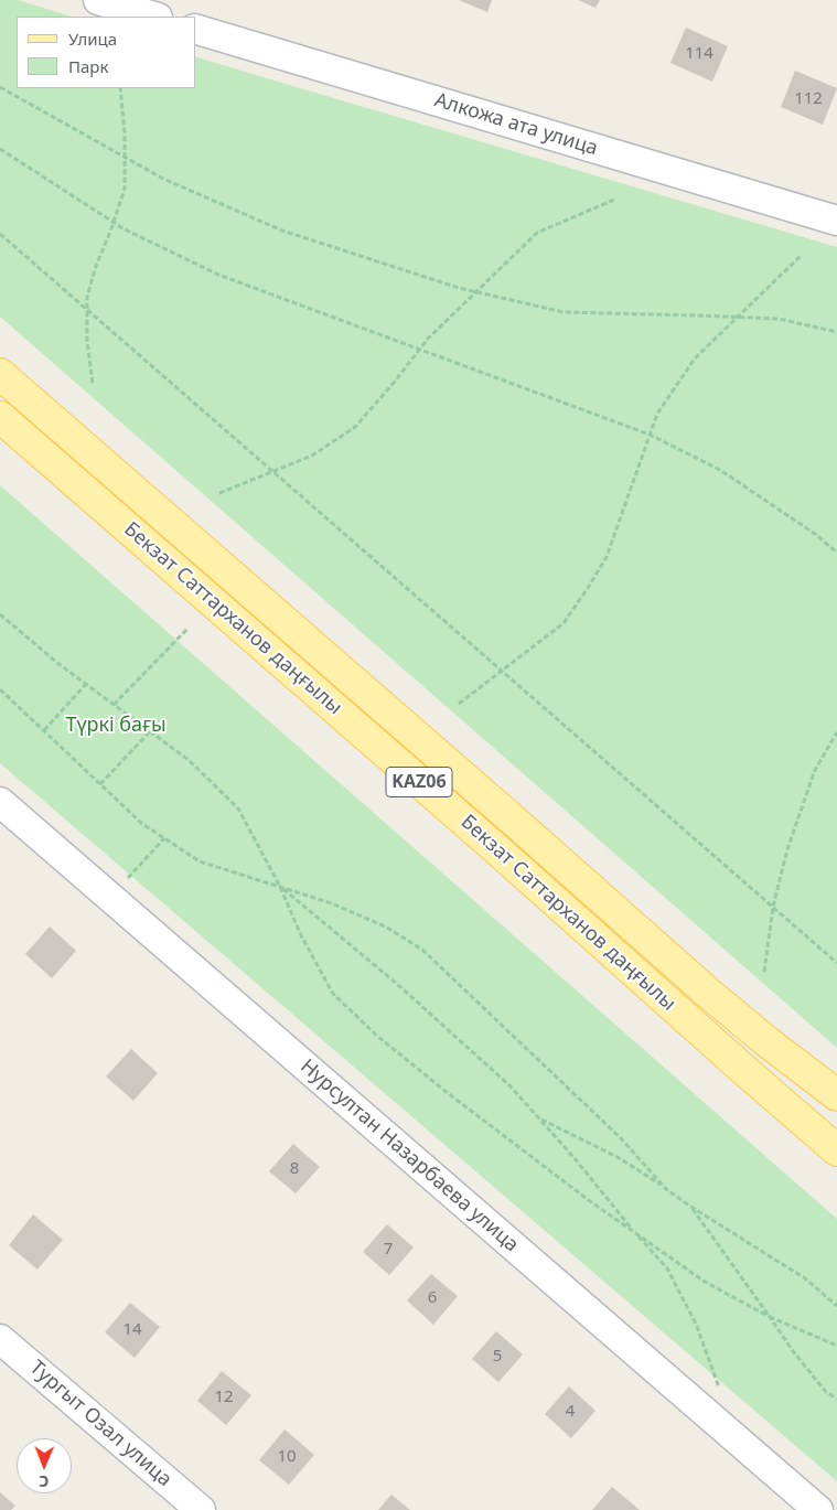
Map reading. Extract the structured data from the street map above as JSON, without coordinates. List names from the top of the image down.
{
  "streets": {
    "main road": ["Бекзат Саттарханов даңғылы", "KАZ06"],
    "street": ["Алкожа ата улица", "Нурсултан Назарбаева улица", "Тургыт Озал улица"]
  },
  "parks": ["Түркі бағы"],
  "house_numbers": [
    "114",
    "112",
    "8",
    "7",
    "6",
    "14",
    "5",
    "12",
    "4",
    "10"
  ],
  "legend": ["Улица", "Парк"],
  "north": "bottom"
}
